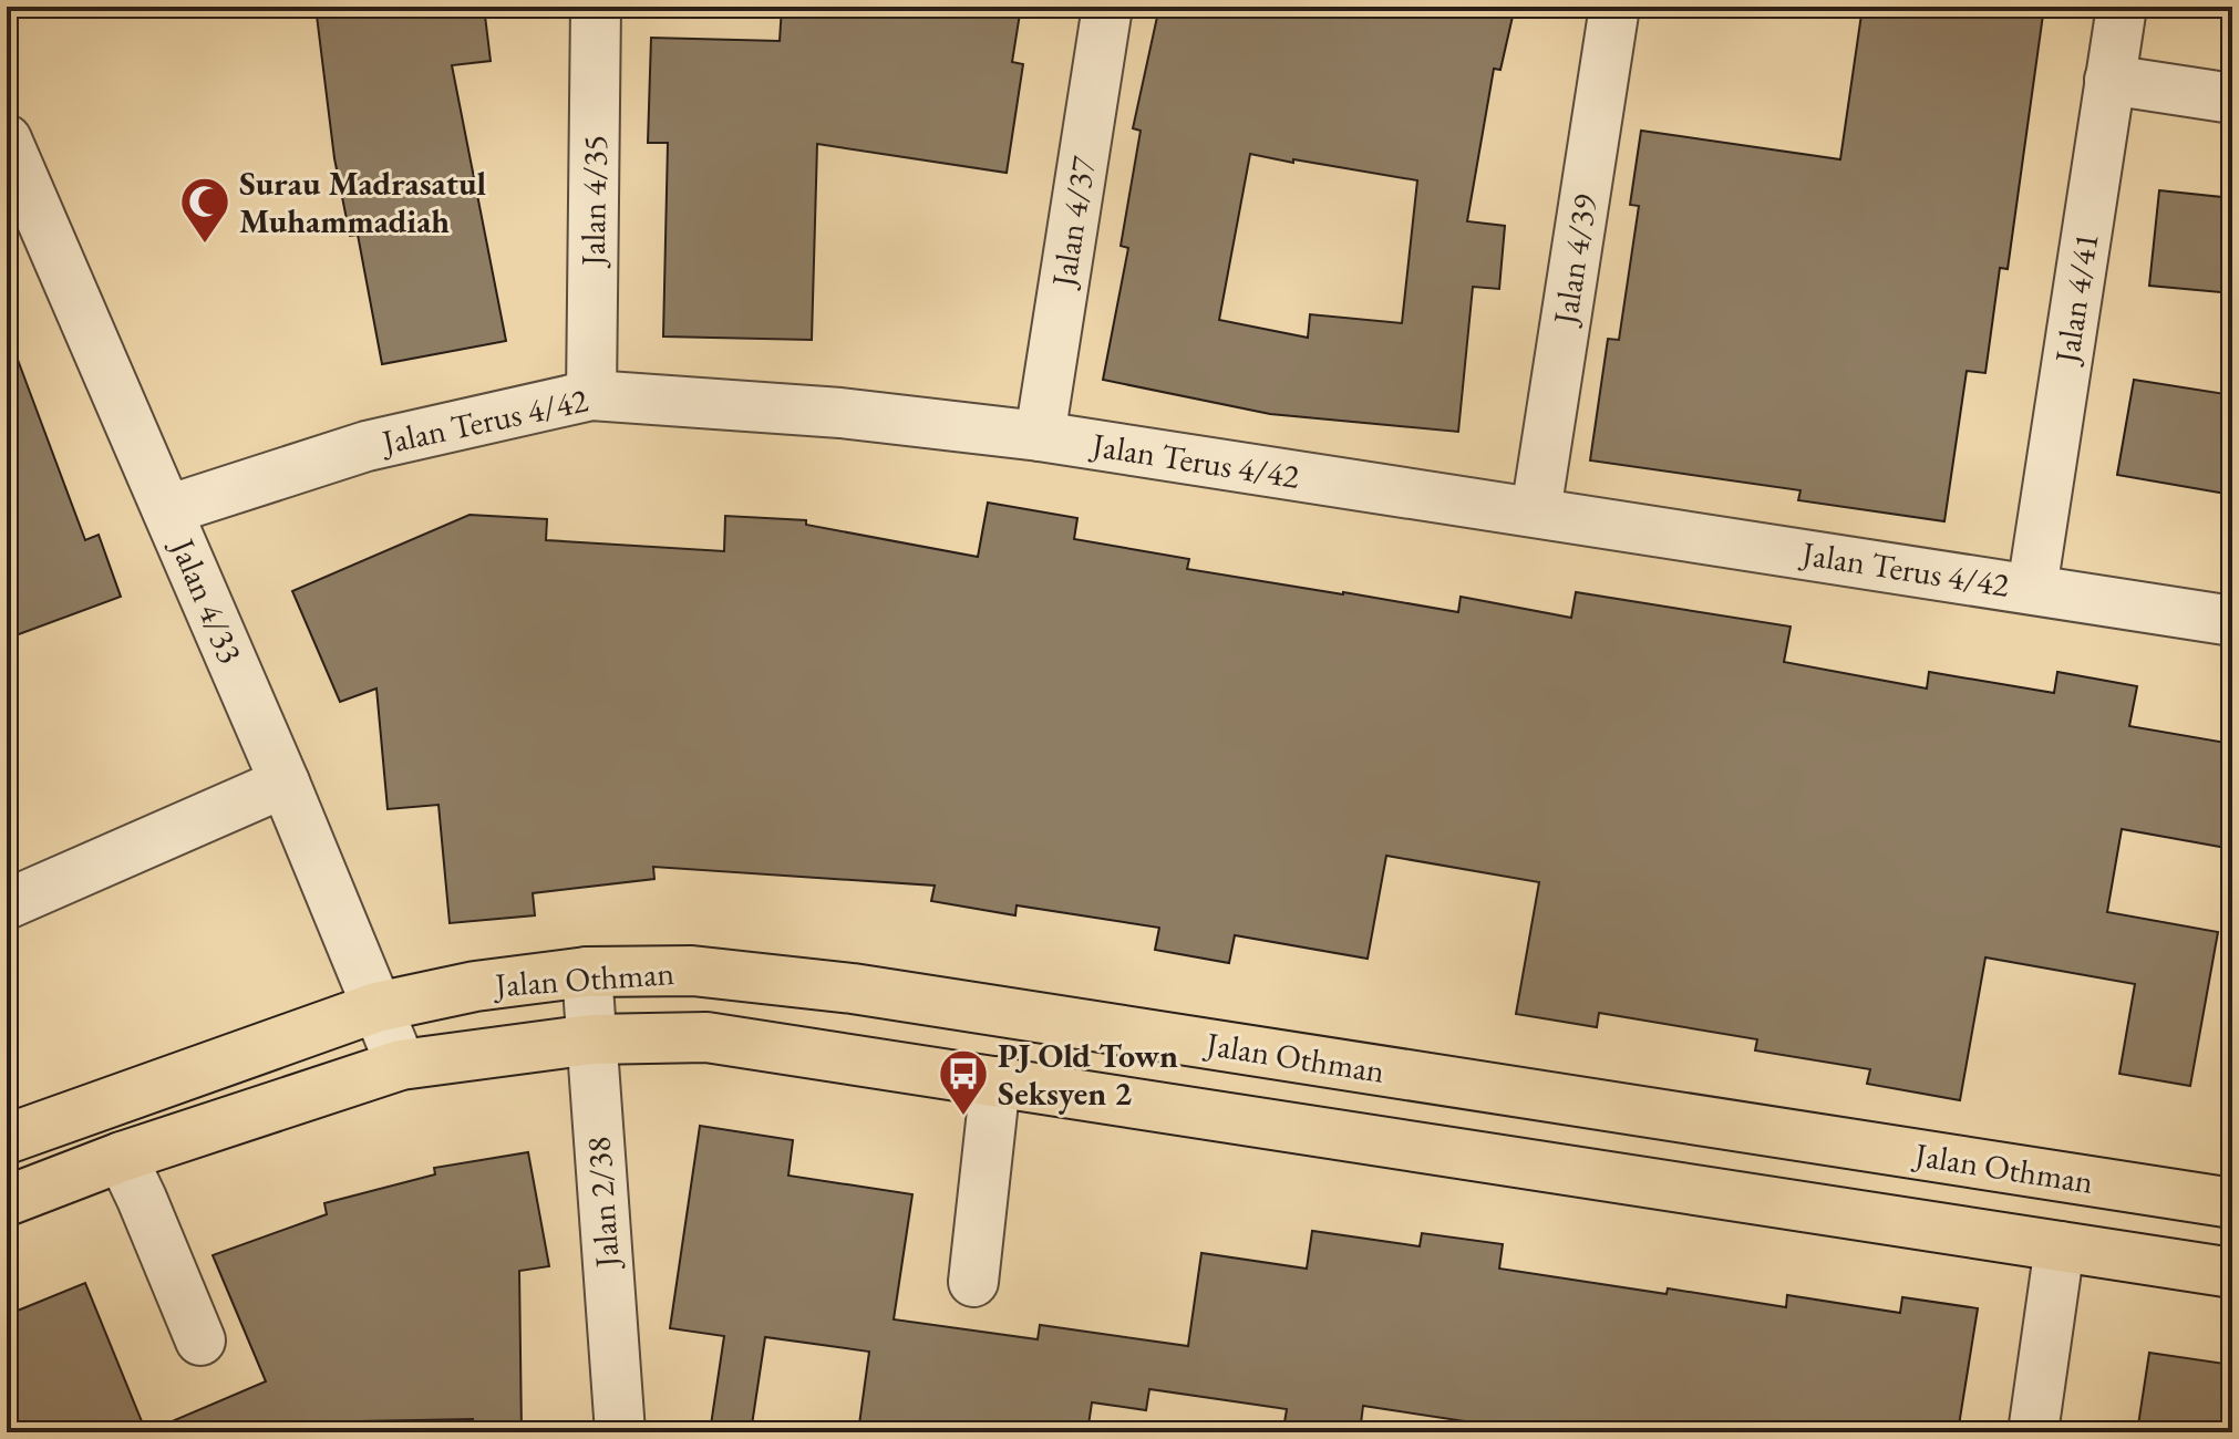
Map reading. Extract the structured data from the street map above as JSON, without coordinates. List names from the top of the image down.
{
  "streets": {
    "main road": ["Jalan Othman"],
    "street": [
      "Jalan 4/35",
      "Jalan 4/37",
      "Jalan 4/39",
      "Jalan 4/41",
      "Jalan Terus 4/42",
      "Jalan 4/33",
      "Jalan 2/38"
    ]
  },
  "crossings": [
    ["Jalan 4/35", "Jalan Terus 4/42"],
    ["Jalan 4/37", "Jalan Terus 4/42"],
    ["Jalan 4/39", "Jalan Terus 4/42"],
    ["Jalan 4/41", "Jalan Terus 4/42"],
    ["Jalan Terus 4/42", "Jalan 4/33"],
    ["Jalan 4/33", "Jalan Othman"],
    ["Jalan Othman", "Jalan 2/38"]
  ],
  "places": {
    "mosque": ["Surau Madrasatul Muhammadiah"],
    "bus stop": ["PJ Old Town Seksyen 2"]
  }
}
